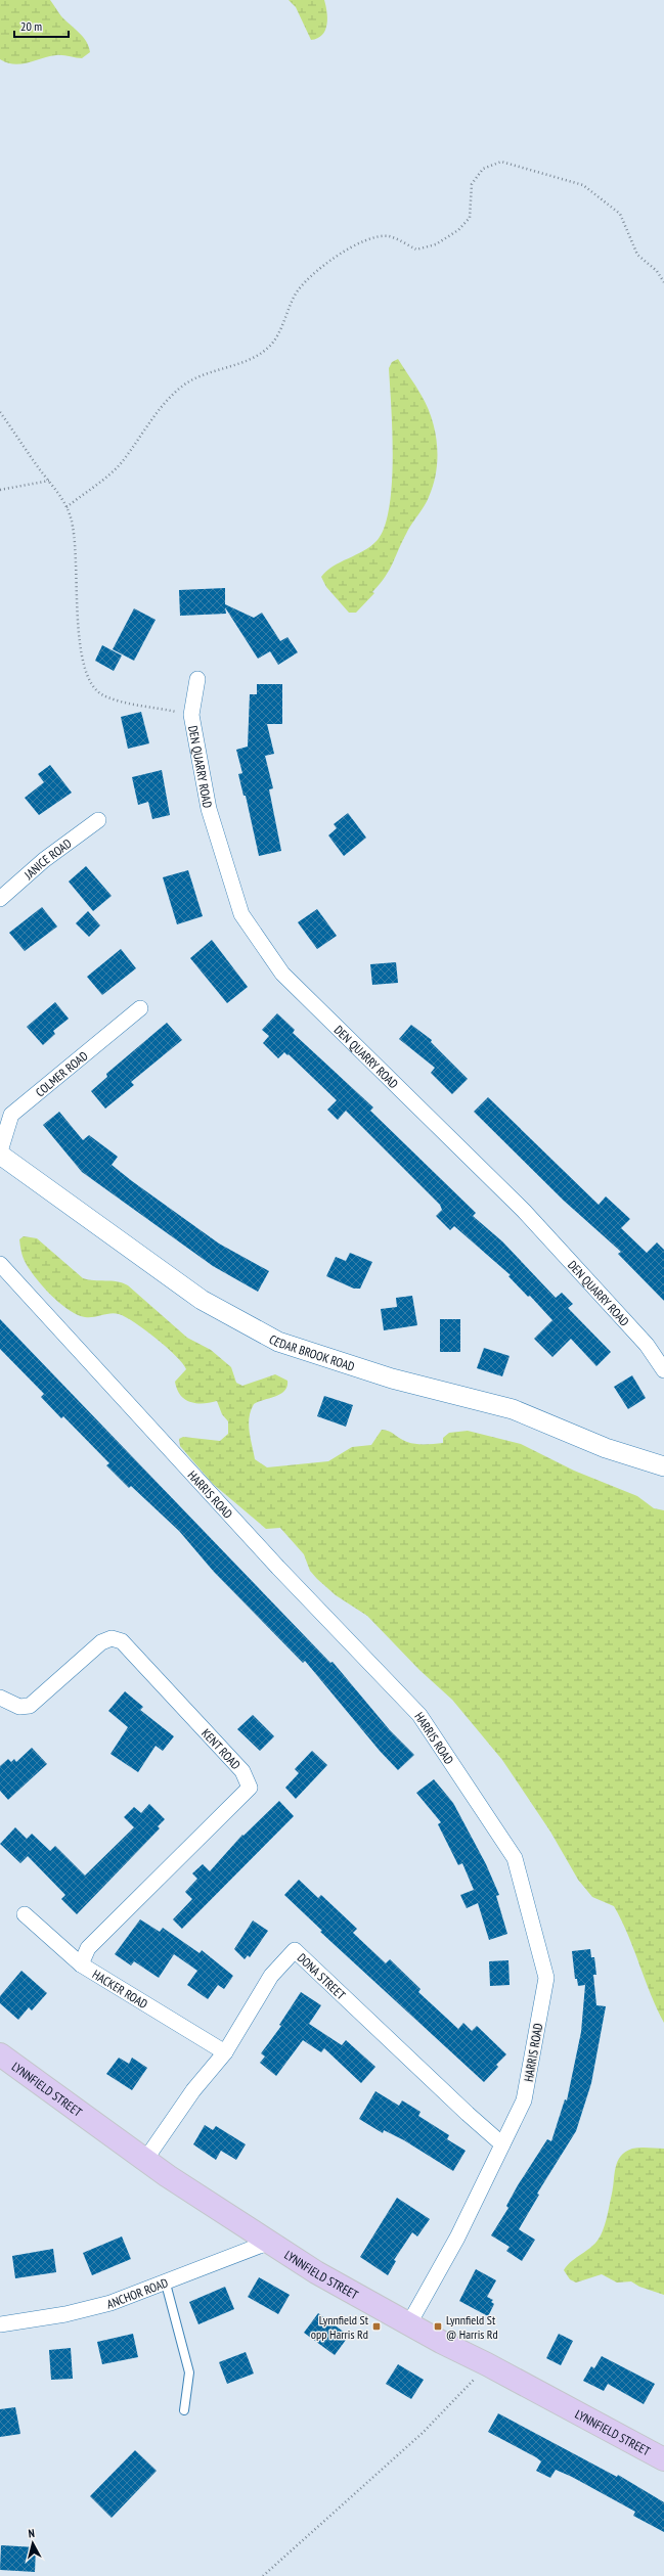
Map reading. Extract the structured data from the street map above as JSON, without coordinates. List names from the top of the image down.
{
  "streets": {
    "main road": ["LYNNFIELD STREET"],
    "street": [
      "DEN QUARRY ROAD",
      "JANICE ROAD",
      "COLMER ROAD",
      "CEDAR BROOK ROAD",
      "HARRIS ROAD",
      "KENT ROAD",
      "DONA STREET",
      "HACKER ROAD",
      "ANCHOR ROAD"
    ]
  },
  "crossings": [
    ["HARRIS ROAD", "DONA STREET"],
    ["HARRIS ROAD", "LYNNFIELD STREET"],
    ["KENT ROAD", "HACKER ROAD"],
    ["DONA STREET", "HACKER ROAD"],
    ["DONA STREET", "LYNNFIELD STREET"],
    ["LYNNFIELD STREET", "ANCHOR ROAD"]
  ],
  "places": {
    "transit": ["Lynnfield St opp Harris Rd", "Lynnfield St @ Harris Rd"]
  },
  "scale_bar": "20 m",
  "north": "top"
}
